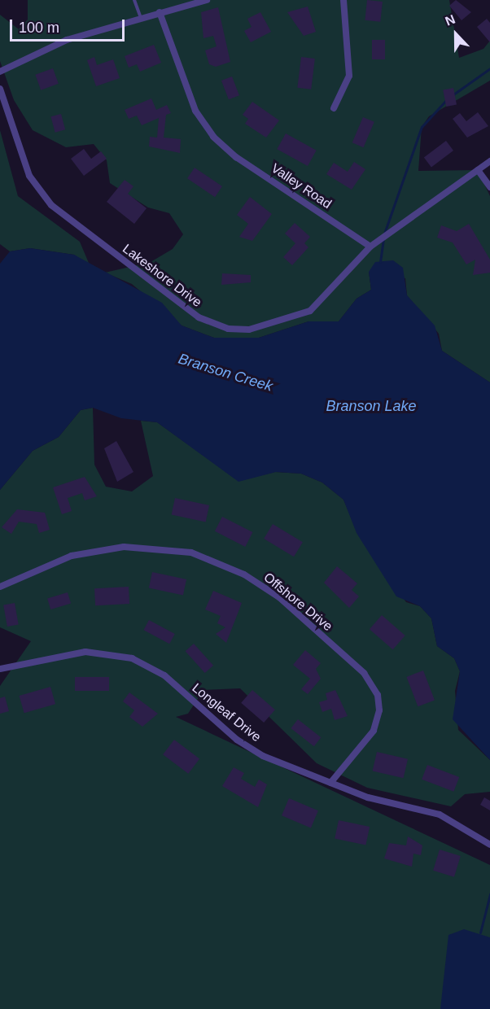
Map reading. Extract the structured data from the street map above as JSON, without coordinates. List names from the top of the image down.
{
  "streets": {
    "street": [
      "Valley Road",
      "Lakeshore Drive",
      "Offshore Drive",
      "Longleaf Drive"
    ]
  },
  "crossings": [
    ["Valley Road", "Lakeshore Drive"],
    ["Offshore Drive", "Longleaf Drive"]
  ],
  "water": ["Branson Creek", "Branson Lake"],
  "scale_bar": "100 m",
  "north": "top"
}
